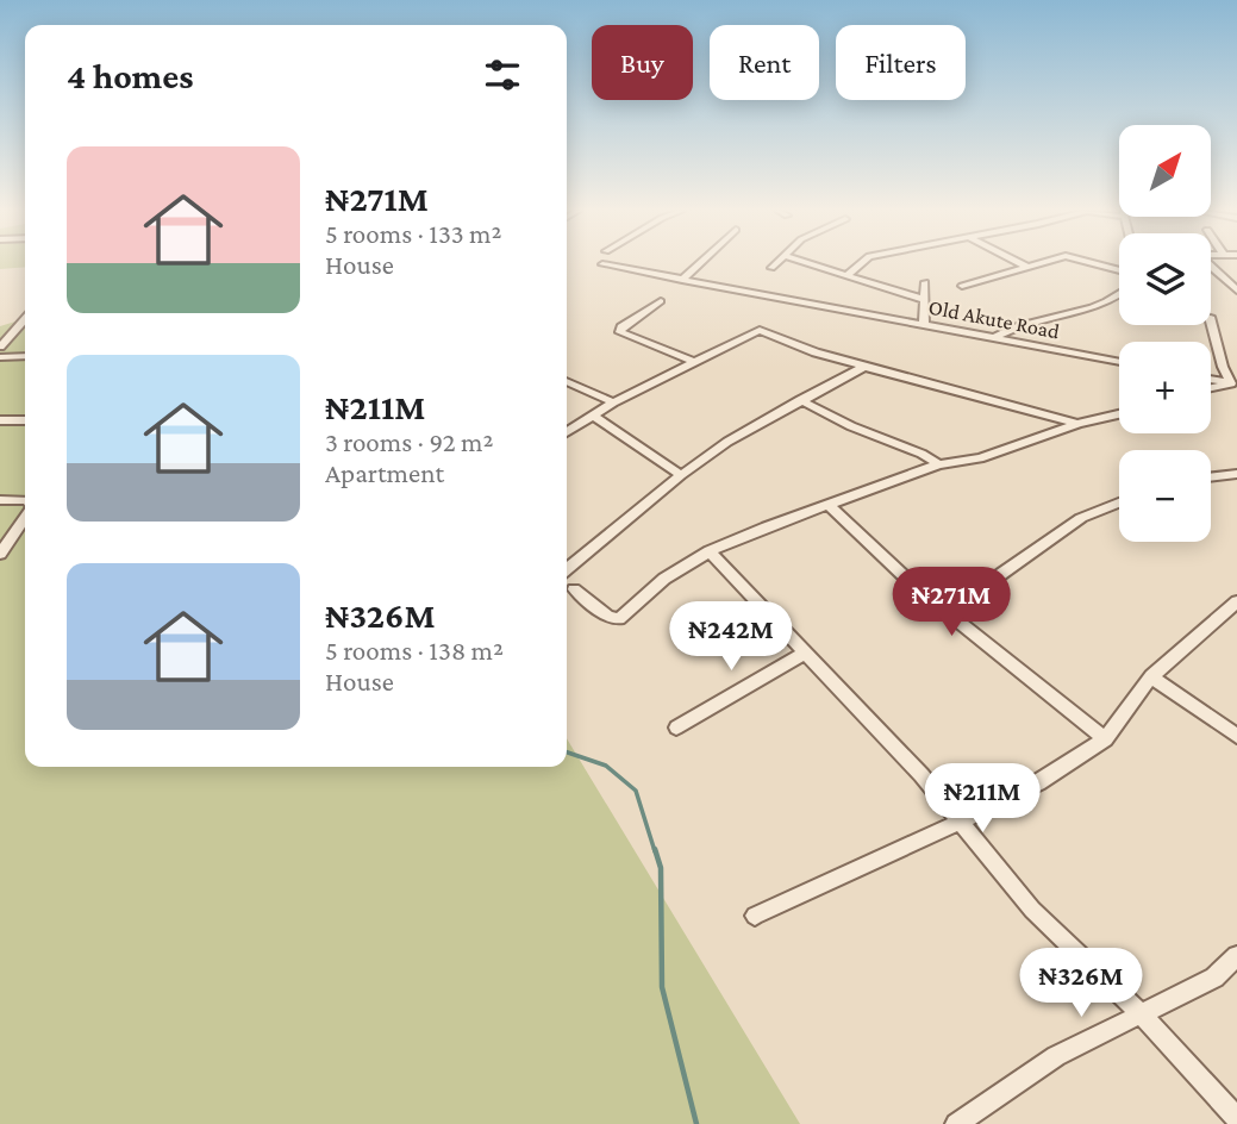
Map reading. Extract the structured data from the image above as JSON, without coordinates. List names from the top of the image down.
{
  "streets": {
    "street": ["Old Akute Road"]
  },
  "north": "top right",
  "page": {
    "chip": ["Buy", "Rent", "Filters"],
    "heading": "4 homes",
    "map_buttons": ["+", "−"],
    "list": [
      {
        "name": "₦271M",
        "note": "5 rooms · 133 m² · House"
      },
      {
        "name": "₦211M",
        "note": "3 rooms · 92 m² · Apartment"
      },
      {
        "name": "₦326M",
        "note": "5 rooms · 138 m² · House"
      }
    ],
    "price": [
      "₦271M",
      "₦242M",
      "₦211M",
      "₦326M"
    ]
  }
}
